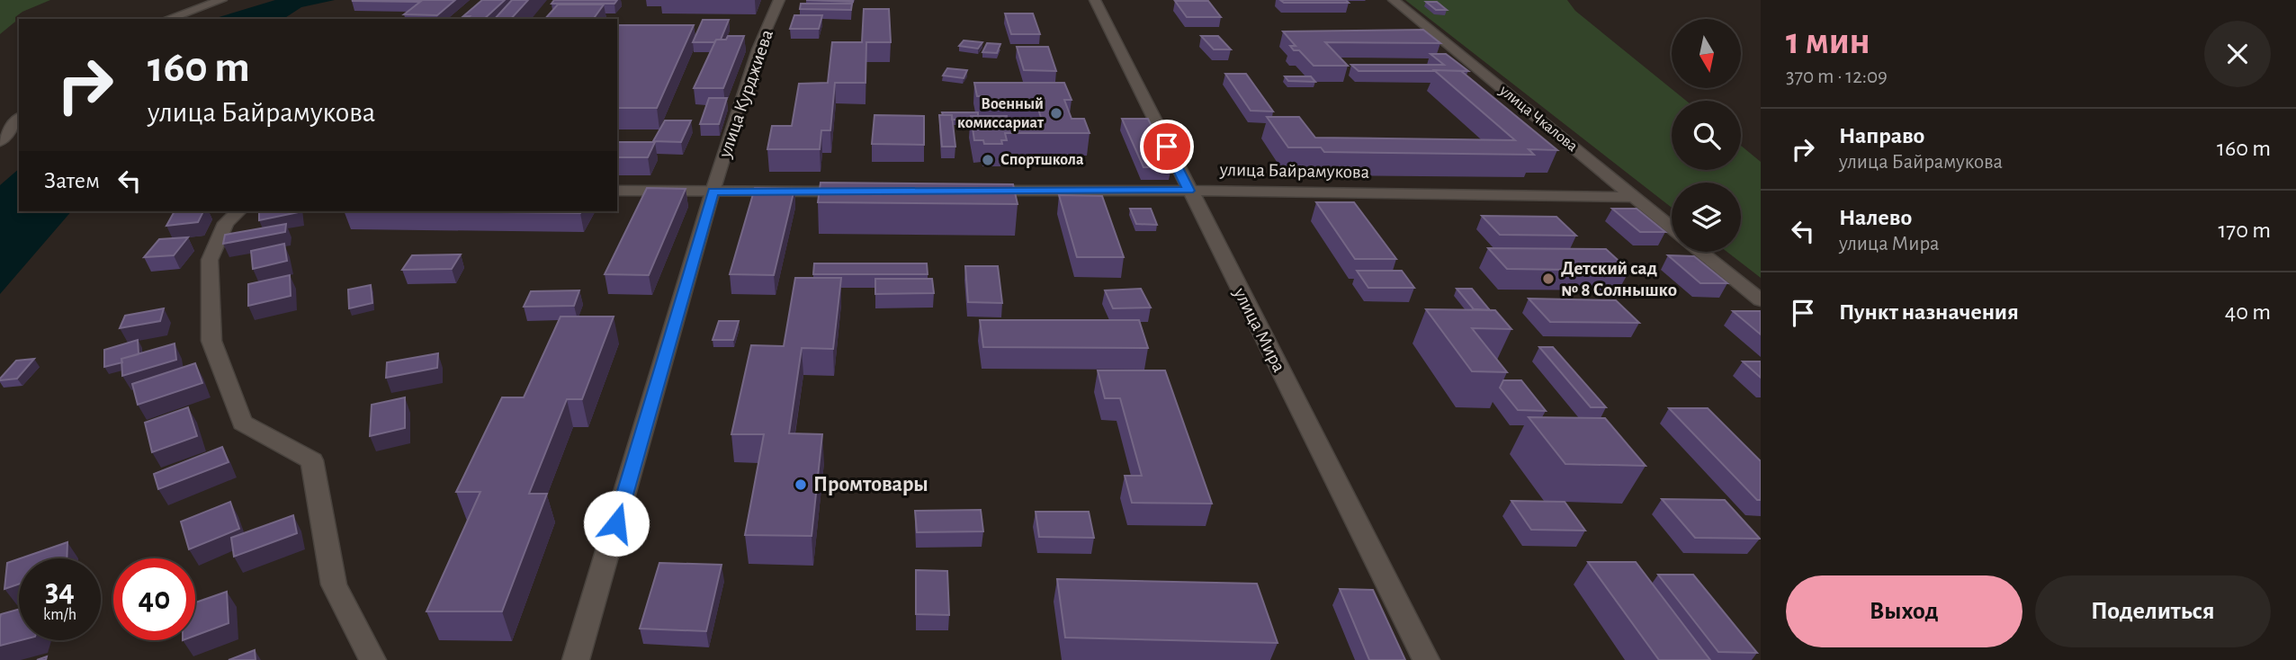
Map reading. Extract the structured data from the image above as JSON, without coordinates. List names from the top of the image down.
{
  "streets": {
    "street": [
      "улица Курджиева",
      "улица Чкалова",
      "улица Байрамукова",
      "улица Мира"
    ]
  },
  "crossings": [
    ["улица Чкалова", "улица Байрамукова"],
    ["улица Байрамукова", "улица Мира"]
  ],
  "places": [
    "Военный комиссариат",
    "Спортшкола",
    "Детский сад № 8 Солнышко",
    "Промтовары"
  ],
  "north": "bottom",
  "page": {
    "heading": ["1 мин", "370 m · 12:09"],
    "turn": ["160 m", "улица Байрамукова"],
    "list": [
      {
        "name": "Направо",
        "note": "улица Байрамукова",
        "value": "160 m"
      },
      {
        "name": "Налево",
        "note": "улица Мира",
        "value": "170 m"
      },
      {
        "name": "Пункт назначения",
        "value": "40 m"
      }
    ],
    "then": "Затем",
    "speed": "34 km/h",
    "limit": "40",
    "buttons": ["Выход", "Поделиться"]
  }
}
